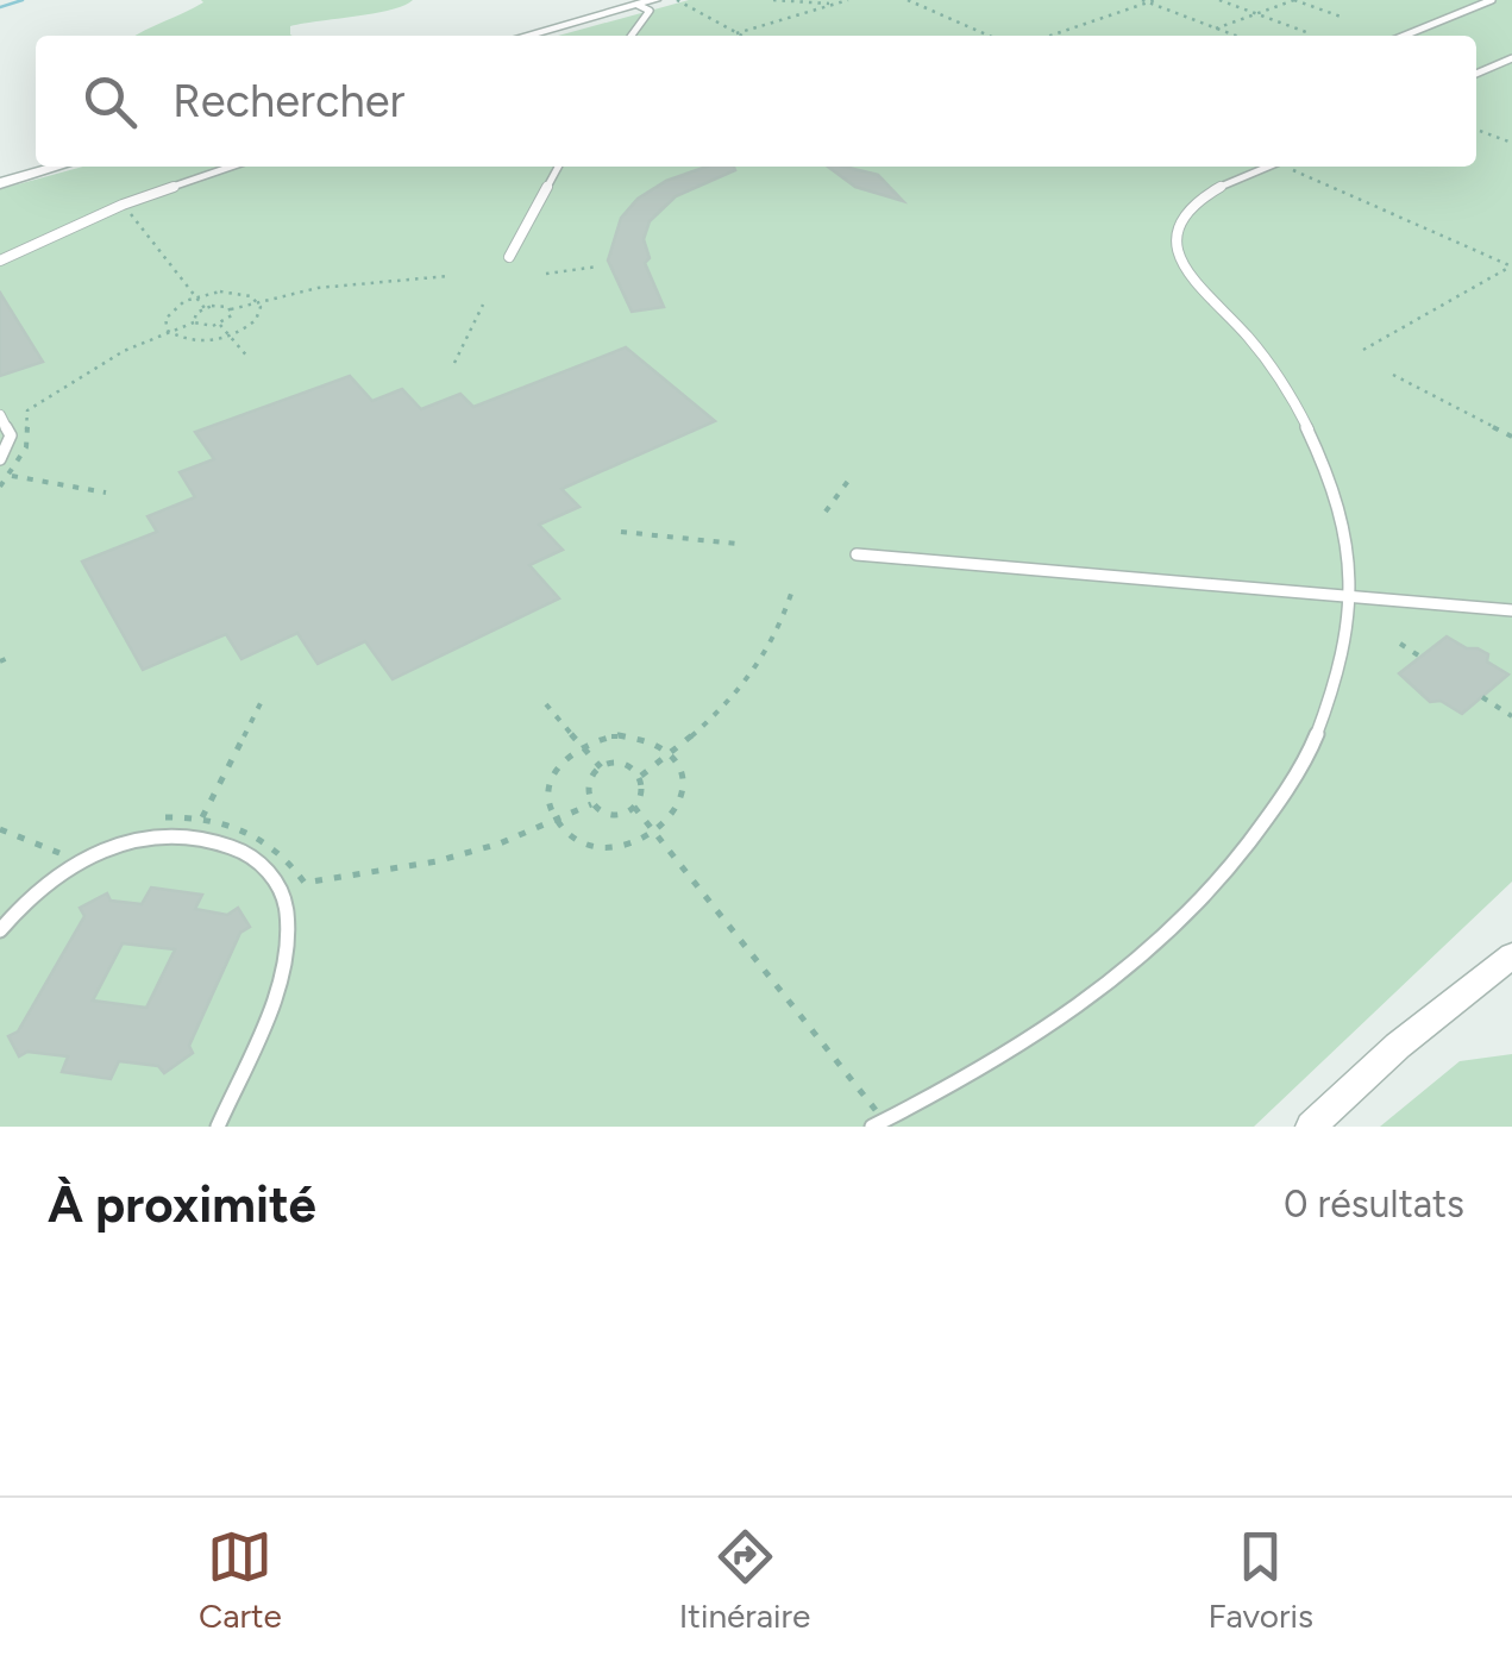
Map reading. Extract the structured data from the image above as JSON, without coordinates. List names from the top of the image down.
{
  "page": {
    "search": "Rechercher",
    "heading": ["À proximité", "0 résultats"],
    "nav": ["Carte", "Itinéraire", "Favoris"]
  }
}
